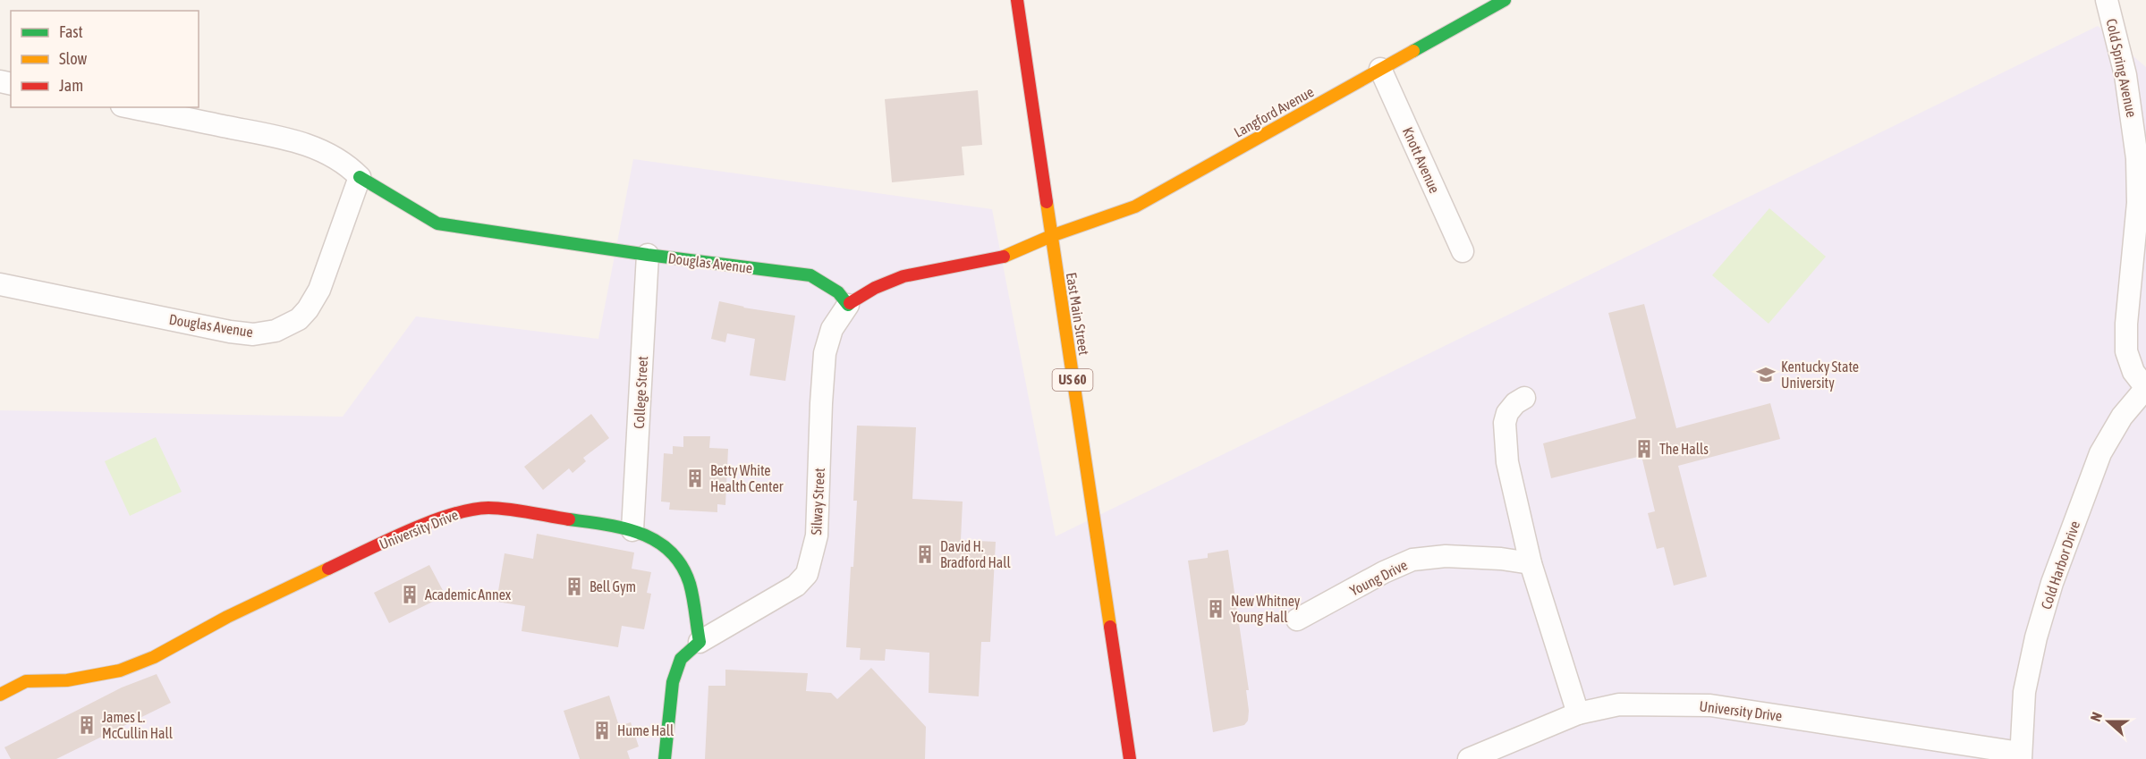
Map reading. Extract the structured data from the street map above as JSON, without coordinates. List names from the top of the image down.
{
  "streets": {
    "street": [
      "Cold Spring Avenue",
      "Langford Avenue",
      "Knott Avenue",
      "Douglas Avenue",
      "East Main Street",
      "US 60",
      "College Street",
      "Silway Street",
      "University Drive",
      "Cold Harbor Drive",
      "Young Drive"
    ]
  },
  "crossings": [
    ["Cold Spring Avenue", "Cold Harbor Drive"],
    ["Langford Avenue", "Knott Avenue"],
    ["Langford Avenue", "East Main Street"],
    ["Douglas Avenue", "College Street"],
    ["Douglas Avenue", "Silway Street"],
    ["College Street", "University Drive"],
    ["Silway Street", "University Drive"],
    ["University Drive", "Cold Harbor Drive"]
  ],
  "places": {
    "school or university": ["Kentucky State University"],
    "building": [
      "The Halls",
      "Betty White Health Center",
      "David H. Bradford Hall",
      "Bell Gym",
      "Academic Annex",
      "New Whitney Young Hall",
      "James L. McCullin Hall",
      "Hume Hall"
    ]
  },
  "legend": ["Fast", "Slow", "Jam"],
  "north": "left"
}
